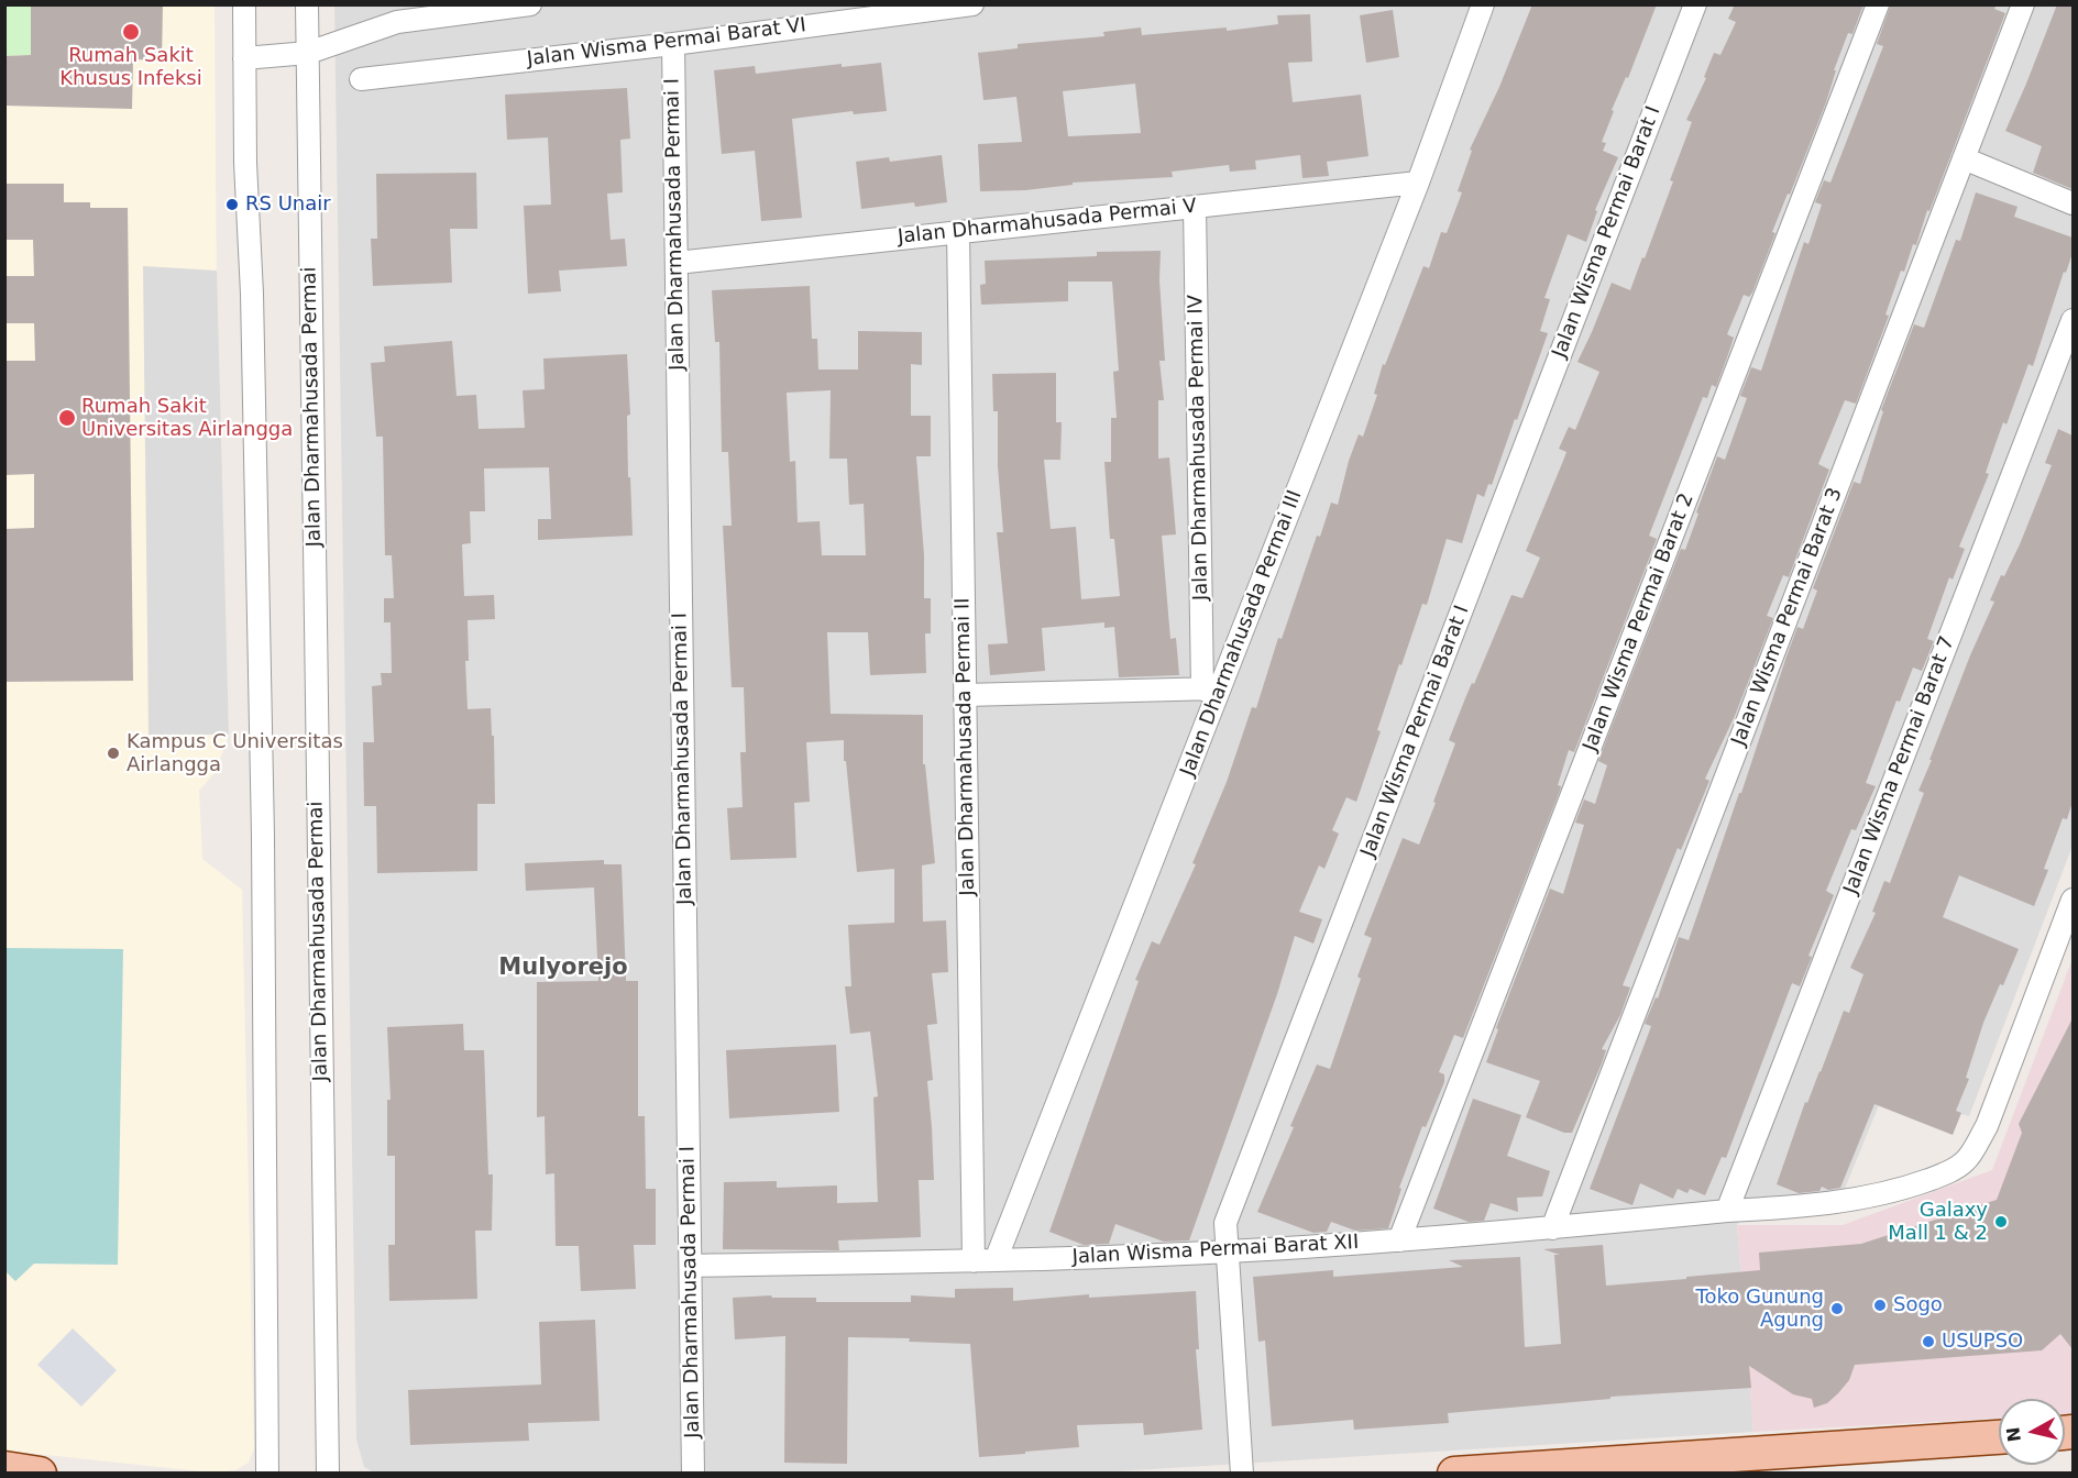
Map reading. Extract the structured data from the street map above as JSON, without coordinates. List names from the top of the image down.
{
  "streets": {
    "street": [
      "Jalan Wisma Permai Barat VI",
      "Jalan Dharmahusada Permai V",
      "Jalan Dharmahusada Permai I",
      "Jalan Wisma Permai Barat I",
      "Jalan Dharmahusada Permai",
      "Jalan Dharmahusada Permai IV",
      "Jalan Wisma Permai Barat 3",
      "Jalan Wisma Permai Barat 2",
      "Jalan Dharmahusada Permai III",
      "Jalan Dharmahusada Permai II",
      "Jalan Wisma Permai Barat 7",
      "Jalan Wisma Permai Barat XII"
    ]
  },
  "crossings": [
    ["Jalan Wisma Permai Barat VI", "Jalan Dharmahusada Permai I"],
    ["Jalan Dharmahusada Permai V", "Jalan Dharmahusada Permai I"],
    ["Jalan Dharmahusada Permai V", "Jalan Dharmahusada Permai IV"],
    ["Jalan Dharmahusada Permai V", "Jalan Dharmahusada Permai III"],
    ["Jalan Dharmahusada Permai V", "Jalan Dharmahusada Permai II"],
    ["Jalan Dharmahusada Permai I", "Jalan Wisma Permai Barat XII"],
    ["Jalan Wisma Permai Barat I", "Jalan Wisma Permai Barat XII"],
    ["Jalan Dharmahusada Permai IV", "Jalan Dharmahusada Permai III"],
    ["Jalan Wisma Permai Barat 3", "Jalan Wisma Permai Barat XII"],
    ["Jalan Wisma Permai Barat 2", "Jalan Wisma Permai Barat XII"],
    ["Jalan Dharmahusada Permai III", "Jalan Wisma Permai Barat XII"],
    ["Jalan Dharmahusada Permai II", "Jalan Wisma Permai Barat XII"],
    ["Jalan Wisma Permai Barat 7", "Jalan Wisma Permai Barat XII"]
  ],
  "districts": ["Mulyorejo"],
  "places": [
    "Rumah Sakit Khusus Infeksi",
    "RS Unair",
    "Rumah Sakit Universitas Airlangga",
    "Kampus C Universitas Airlangga",
    "Galaxy Mall 1 & 2",
    "Sogo",
    "Toko Gunung Agung",
    "USUPSO"
  ],
  "north": "left"
}
